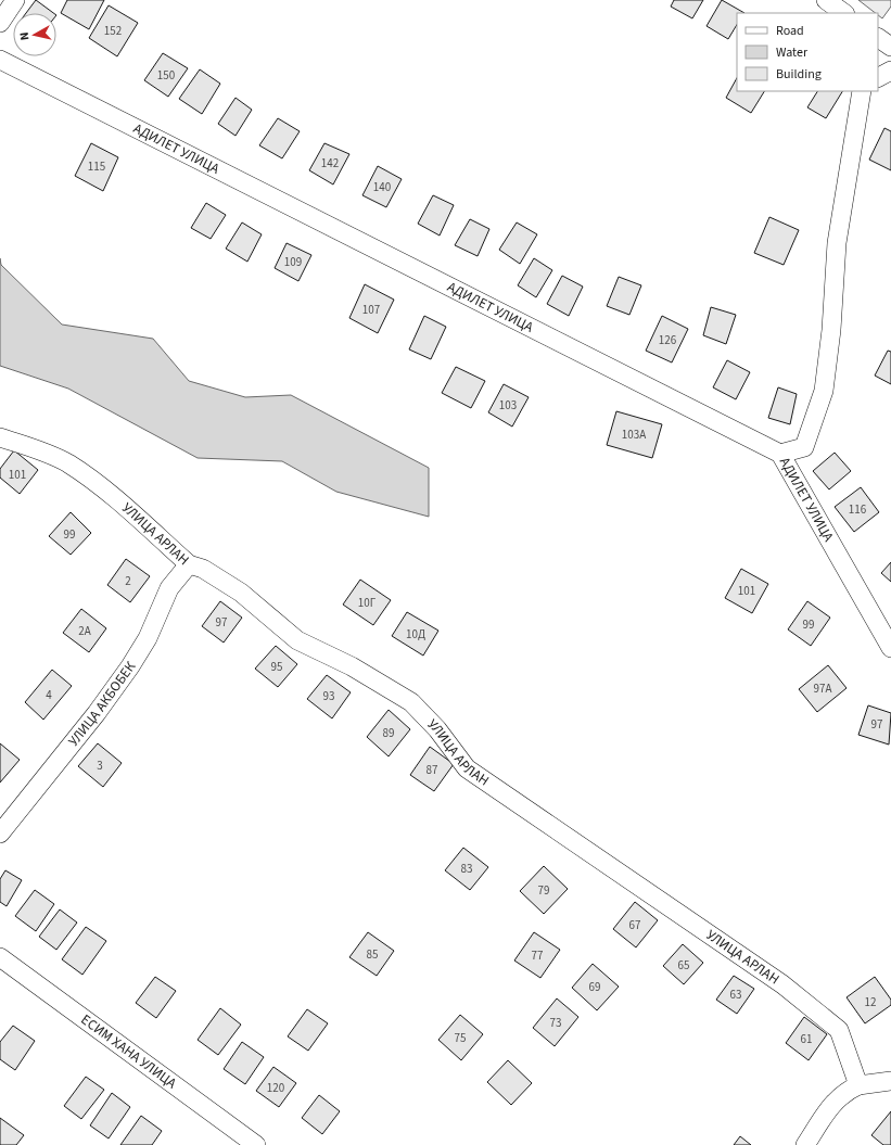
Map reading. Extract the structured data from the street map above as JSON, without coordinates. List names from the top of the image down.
{
  "streets": {
    "street": [
      "АДИЛЕТ УЛИЦА",
      "УЛИЦА АРЛАН",
      "УЛИЦА АКБОБЕК",
      "ЕСИМ ХАНА УЛИЦА"
    ]
  },
  "crossings": [
    ["УЛИЦА АРЛАН", "УЛИЦА АКБОБЕК"]
  ],
  "house_numbers": [
    "152",
    "150",
    "142",
    "115",
    "140",
    "109",
    "107",
    "126",
    "103",
    "103А",
    "101",
    "116",
    "99",
    "2",
    "101",
    "10Г",
    "97",
    "99",
    "2А",
    "10Д",
    "95",
    "97А",
    "4",
    "93",
    "97",
    "89",
    "3",
    "87",
    "83",
    "79",
    "67",
    "85",
    "77",
    "65",
    "69",
    "63",
    "12",
    "73",
    "75",
    "61",
    "120"
  ],
  "legend": ["Road", "Water", "Building"],
  "north": "left"
}
